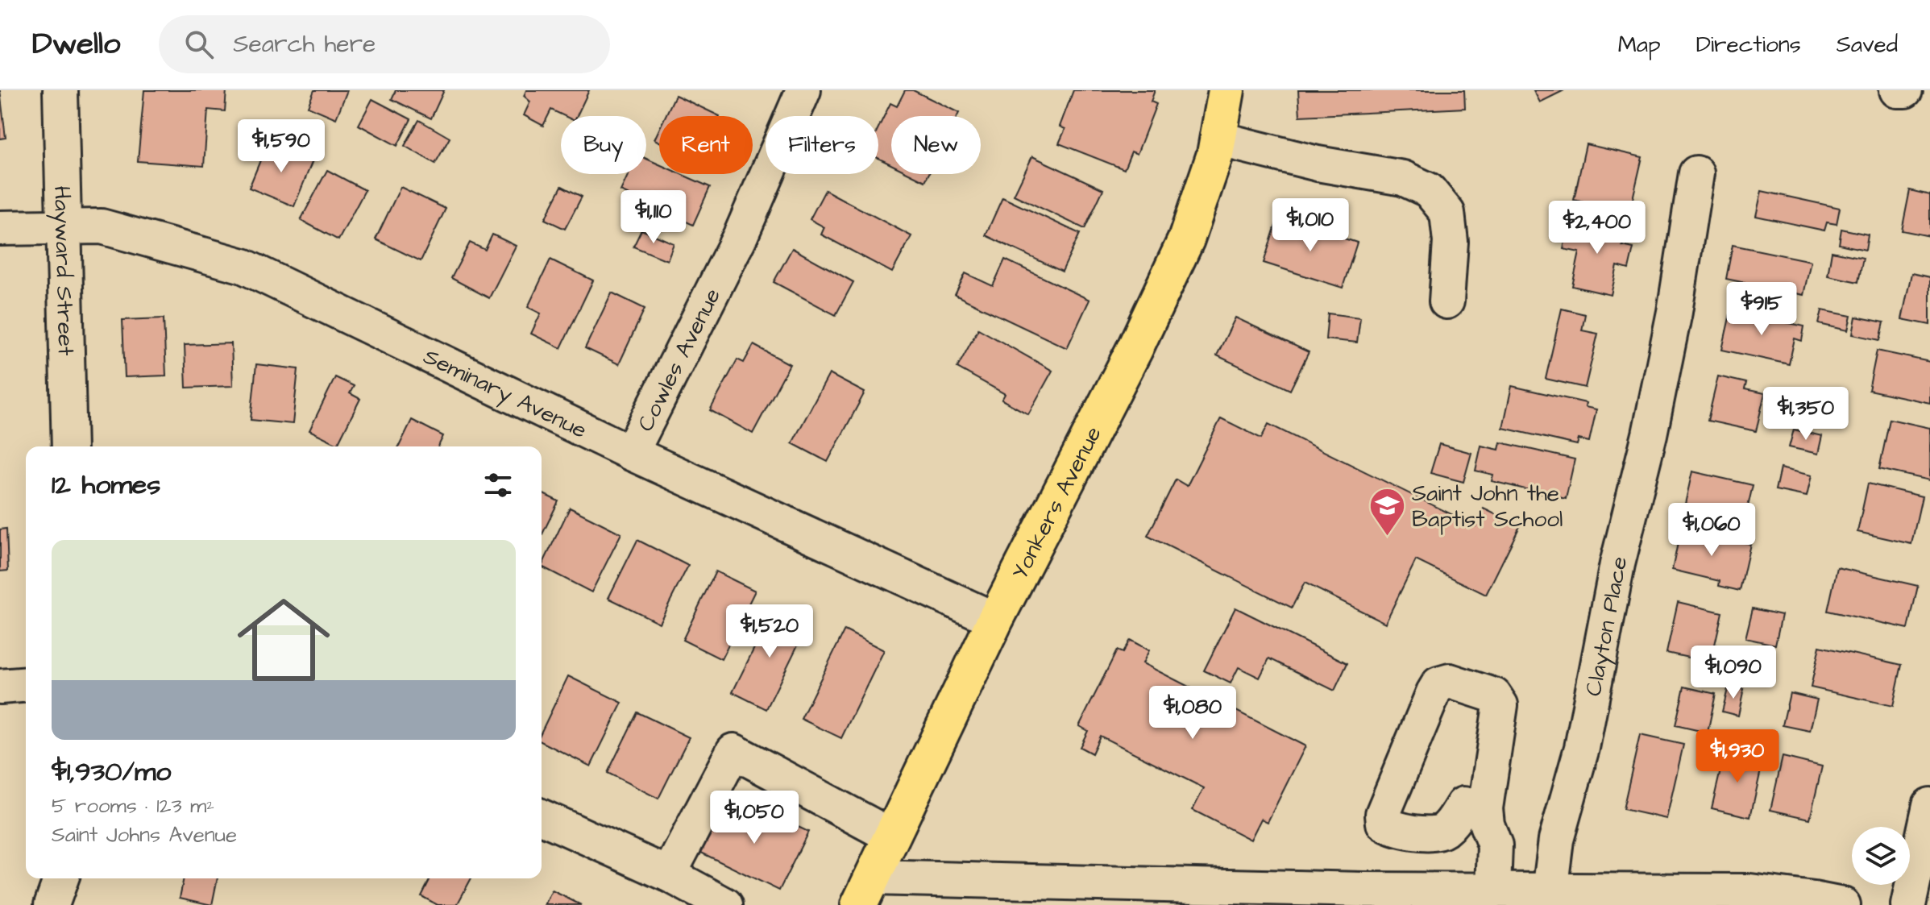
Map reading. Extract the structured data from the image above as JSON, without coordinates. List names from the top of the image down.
{
  "streets": {
    "main road": ["Yonkers Avenue"],
    "street": [
      "Hayward Street",
      "Cowles Avenue",
      "Seminary Avenue",
      "Clayton Place"
    ]
  },
  "crossings": [
    ["Hayward Street", "Seminary Avenue"],
    ["Cowles Avenue", "Seminary Avenue"],
    ["Seminary Avenue", "Yonkers Avenue"]
  ],
  "places": {
    "school or university": ["Saint John the Baptist School"]
  },
  "page": {
    "header": "Dwello",
    "search": "Search here",
    "nav": ["Map", "Directions", "Saved"],
    "chip": [
      "Buy",
      "Rent",
      "Filters",
      "New"
    ],
    "price": [
      "$1,590",
      "$1,110",
      "$1,010",
      "$2,400",
      "$915",
      "$1,350",
      "$1,060",
      "$1,520",
      "$1,090",
      "$1,080",
      "$1,930",
      "$1,050"
    ],
    "heading": "12 homes",
    "list": [
      {
        "name": "$1,930/mo",
        "note": "5 rooms · 123 m² · Saint Johns Avenue"
      }
    ]
  }
}
